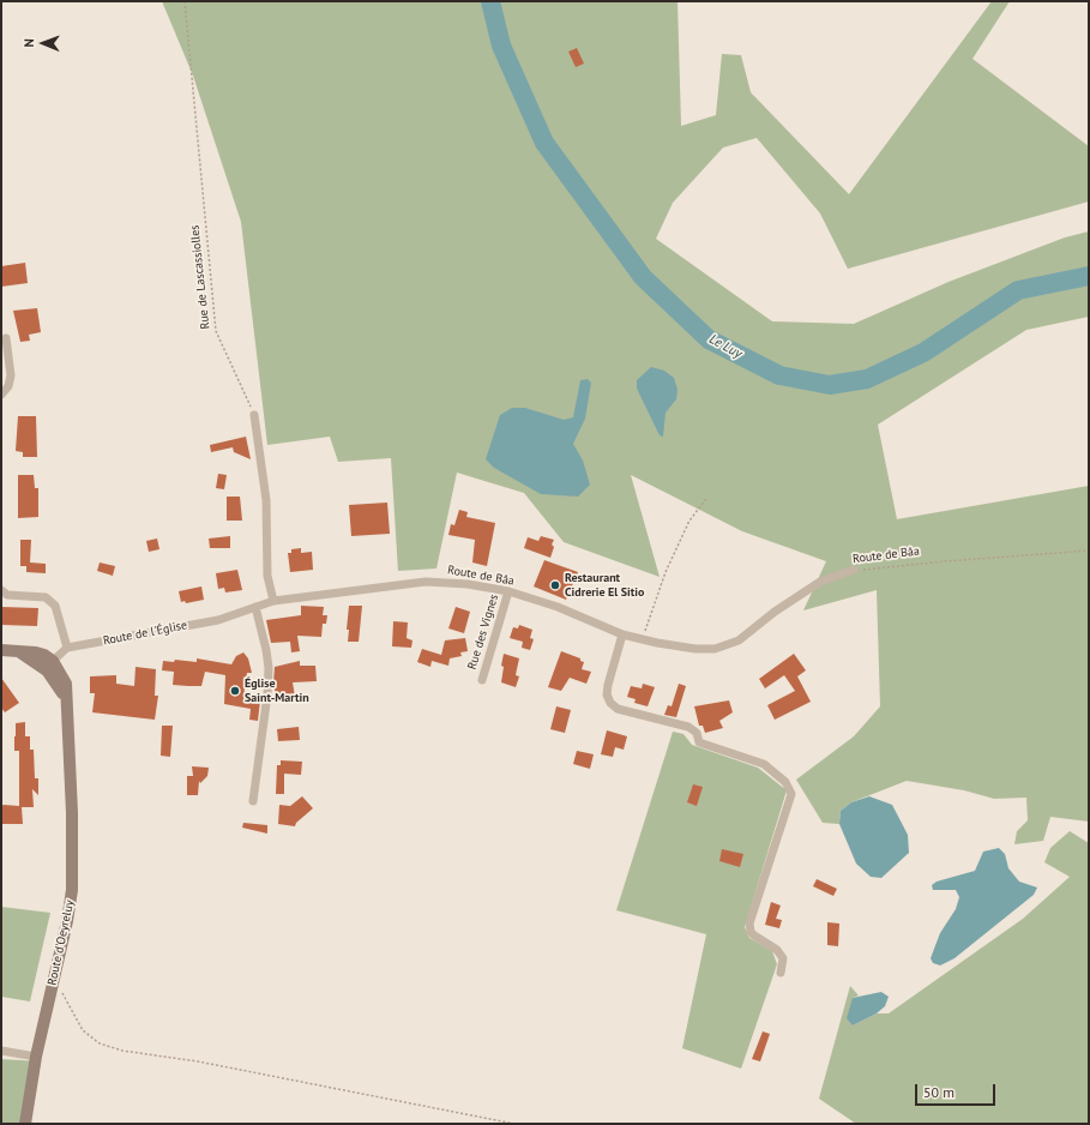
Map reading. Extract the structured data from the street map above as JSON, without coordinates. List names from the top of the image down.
{
  "streets": {
    "street": [
      "Route de Bâa",
      "Rue des Vignes",
      "Route de l'Église",
      "Route d'Oeyreluy"
    ],
    "path": ["Rue de Lascassiolles"]
  },
  "crossings": [
    ["Route de Bâa", "Rue des Vignes"],
    ["Route de Bâa", "Route de l'Église"]
  ],
  "water": ["Le Luy"],
  "places": ["Restaurant Cidrerie El Sitio", "Église Saint-Martin"],
  "scale_bar": "50 m",
  "north": "left"
}
